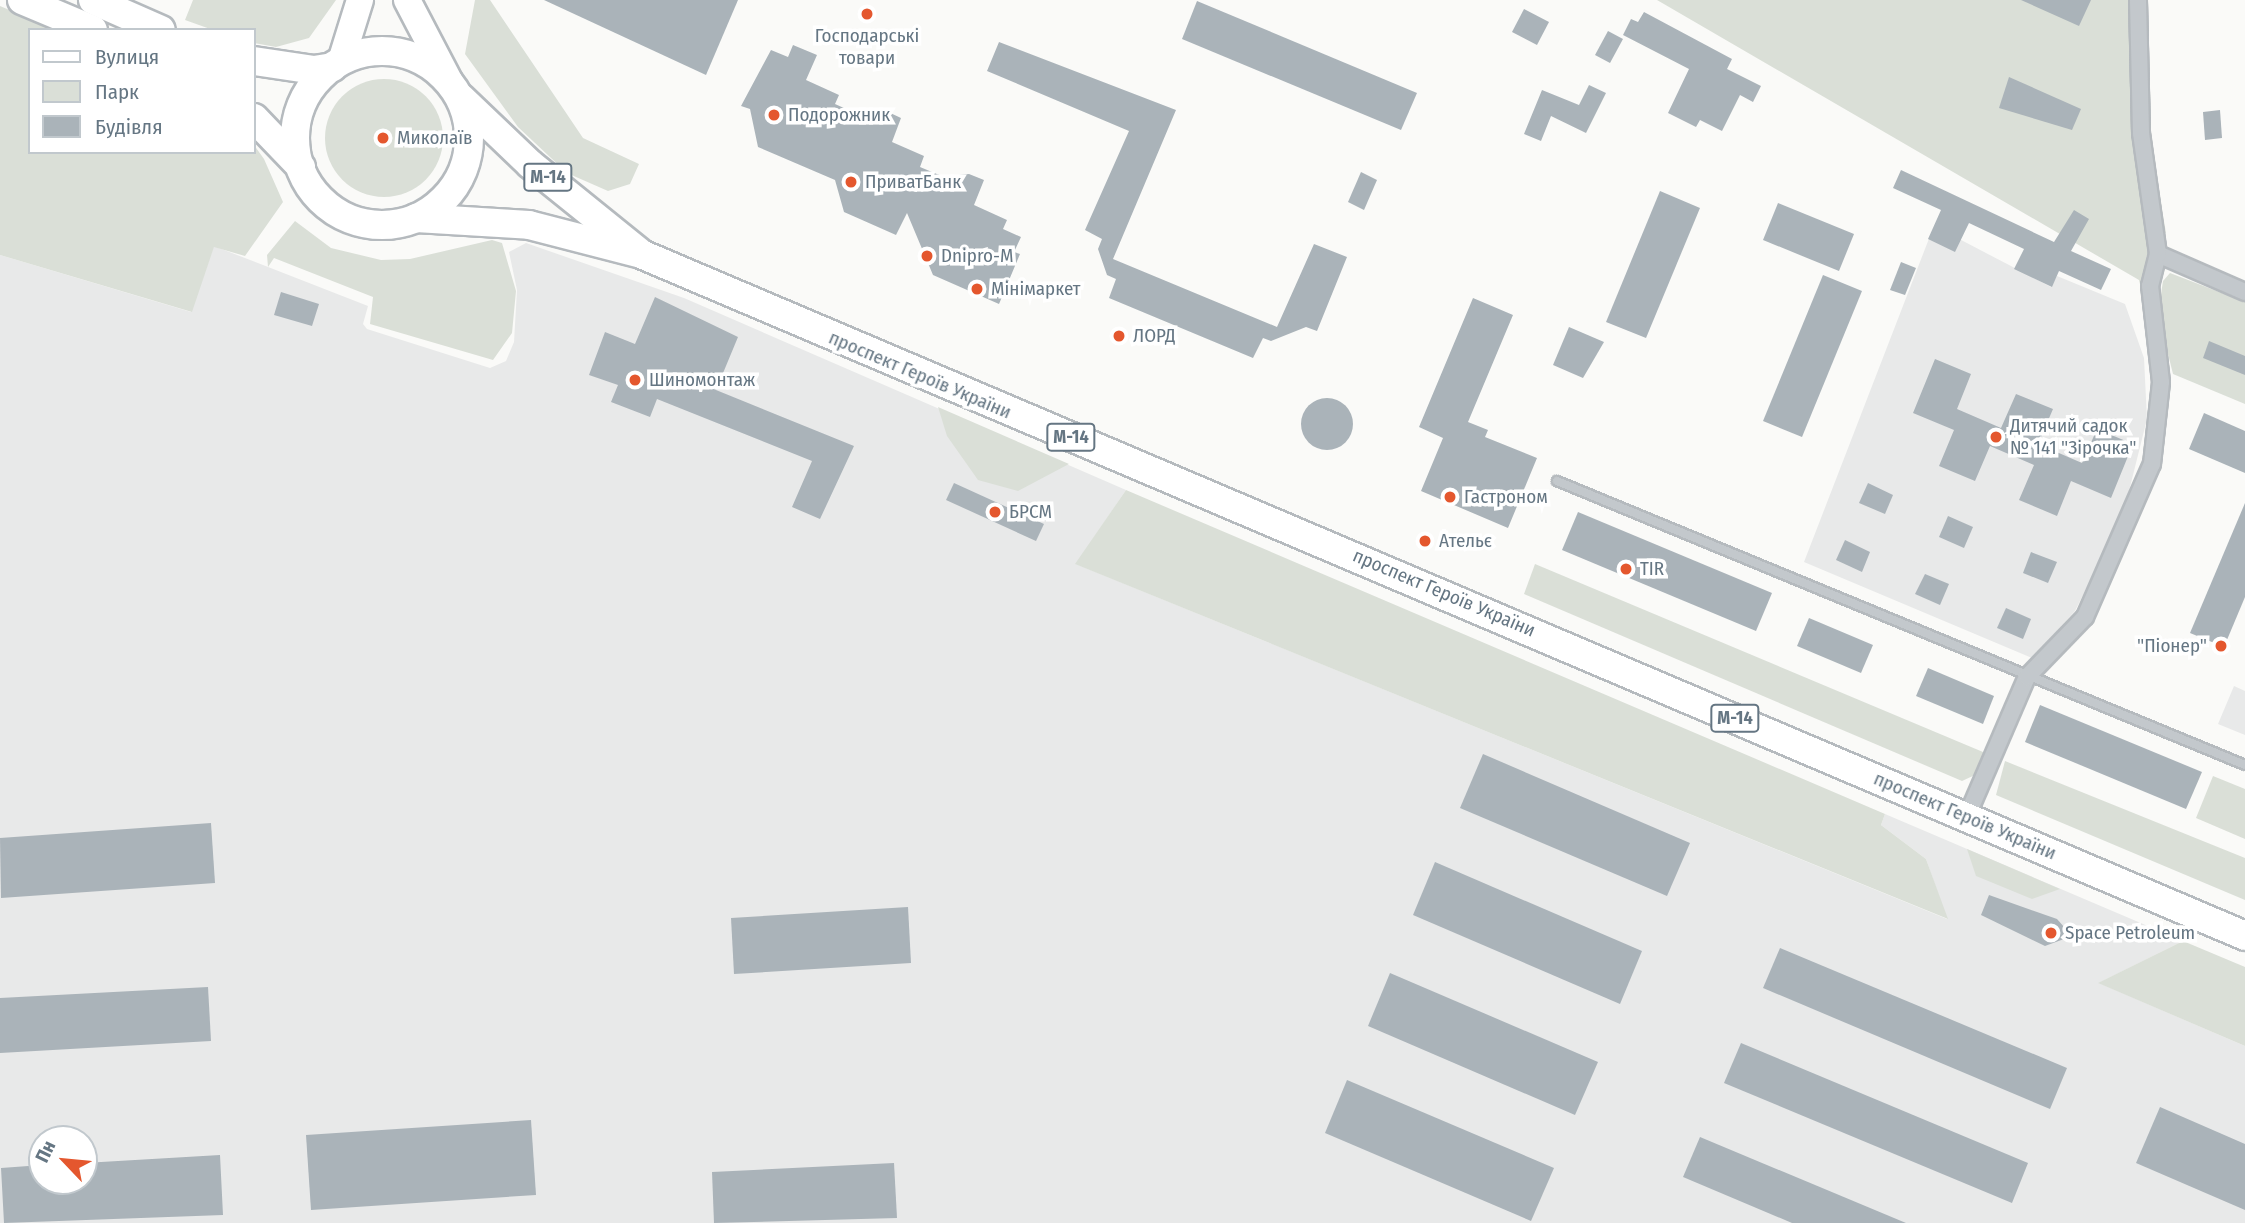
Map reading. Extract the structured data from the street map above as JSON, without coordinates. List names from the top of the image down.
{
  "streets": {
    "highway": ["М-14", "проспект Героїв України"]
  },
  "crossings": [
    ["М-14", "проспект Героїв України"]
  ],
  "places": [
    "Господарські товари",
    "Подорожник",
    "Миколаїв",
    "ПриватБанк",
    "Dnipro-M",
    "Мінімаркет",
    "ЛОРД",
    "Шиномонтаж",
    "Дитячий садок № 141 \"Зірочка\"",
    "Гастроном",
    "БРСМ",
    "Ательє",
    "TIR",
    "\"Піонер\"",
    "Space Petroleum"
  ],
  "legend": ["Вулиця", "Парк", "Будівля"],
  "north": "top left"
}
